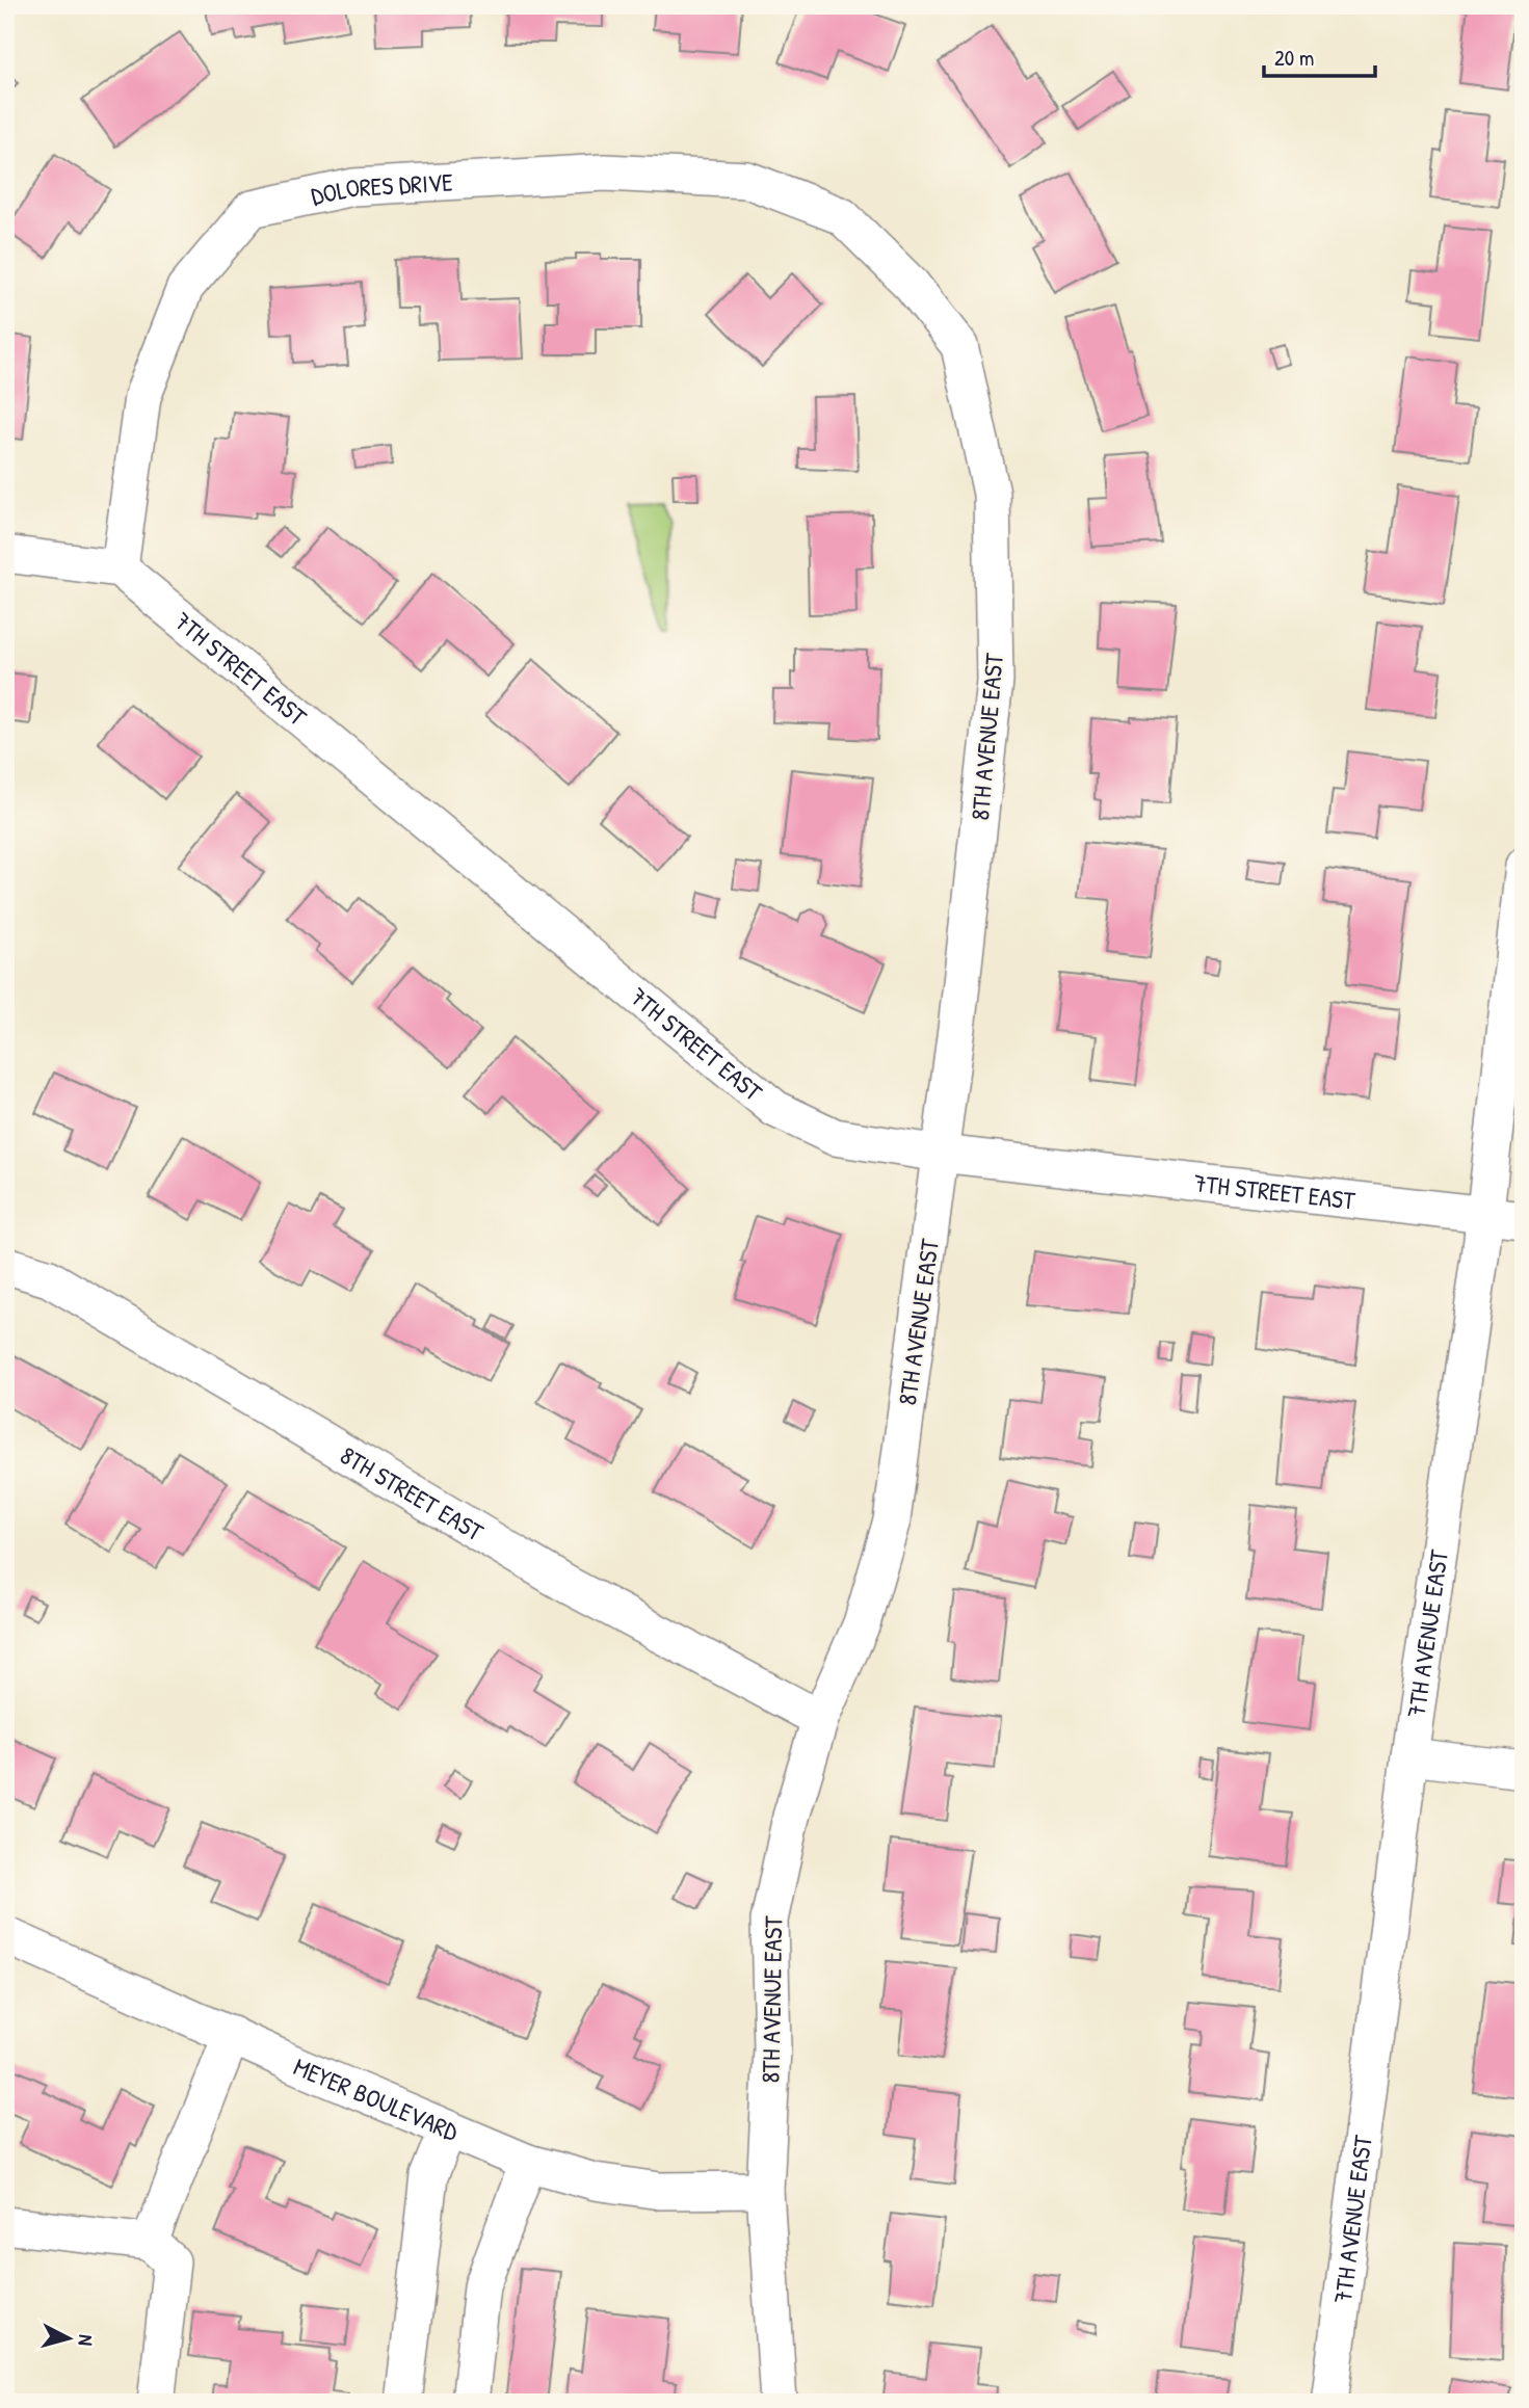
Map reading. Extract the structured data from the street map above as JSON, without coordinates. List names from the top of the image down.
{
  "streets": {
    "street": [
      "DOLORES DRIVE",
      "7TH STREET EAST",
      "8TH AVENUE EAST",
      "8TH STREET EAST",
      "7TH AVENUE EAST",
      "MEYER BOULEVARD"
    ]
  },
  "crossings": [
    ["DOLORES DRIVE", "7TH STREET EAST"],
    ["DOLORES DRIVE", "8TH AVENUE EAST"],
    ["7TH STREET EAST", "8TH AVENUE EAST"],
    ["7TH STREET EAST", "7TH AVENUE EAST"],
    ["8TH AVENUE EAST", "8TH STREET EAST"],
    ["8TH AVENUE EAST", "MEYER BOULEVARD"]
  ],
  "scale_bar": "20 m",
  "north": "right"
}
